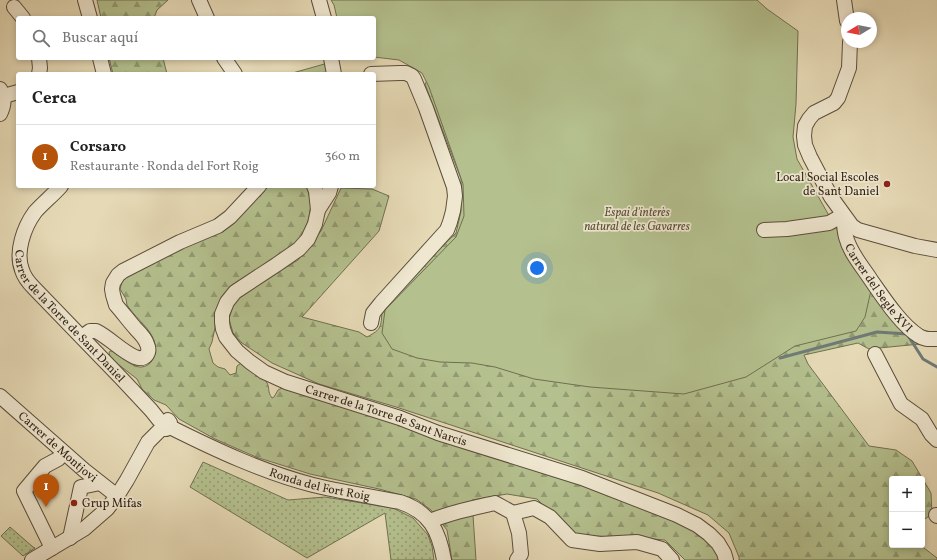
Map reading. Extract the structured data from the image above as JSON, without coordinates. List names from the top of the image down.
{
  "streets": {
    "street": [
      "Carrer del Segle XVI",
      "Carrer de la Torre de Sant Daniel",
      "Carrer de la Torre de Sant Narcís",
      "Carrer de Montjovi",
      "Ronda del Fort Roig"
    ]
  },
  "crossings": [
    ["Carrer de la Torre de Sant Daniel", "Ronda del Fort Roig"]
  ],
  "parks": ["Espai d'interès natural de les Gavarres"],
  "places": ["Local Social Escoles de Sant Daniel", "Grup Mifas"],
  "north": "left",
  "page": {
    "search": "Buscar aquí",
    "heading": "Cerca",
    "list": [
      {
        "mark": "1",
        "name": "Corsaro",
        "note": "Restaurante · Ronda del Fort Roig",
        "value": "360 m"
      }
    ],
    "pins": "1",
    "map_buttons": ["+", "−"]
  }
}
